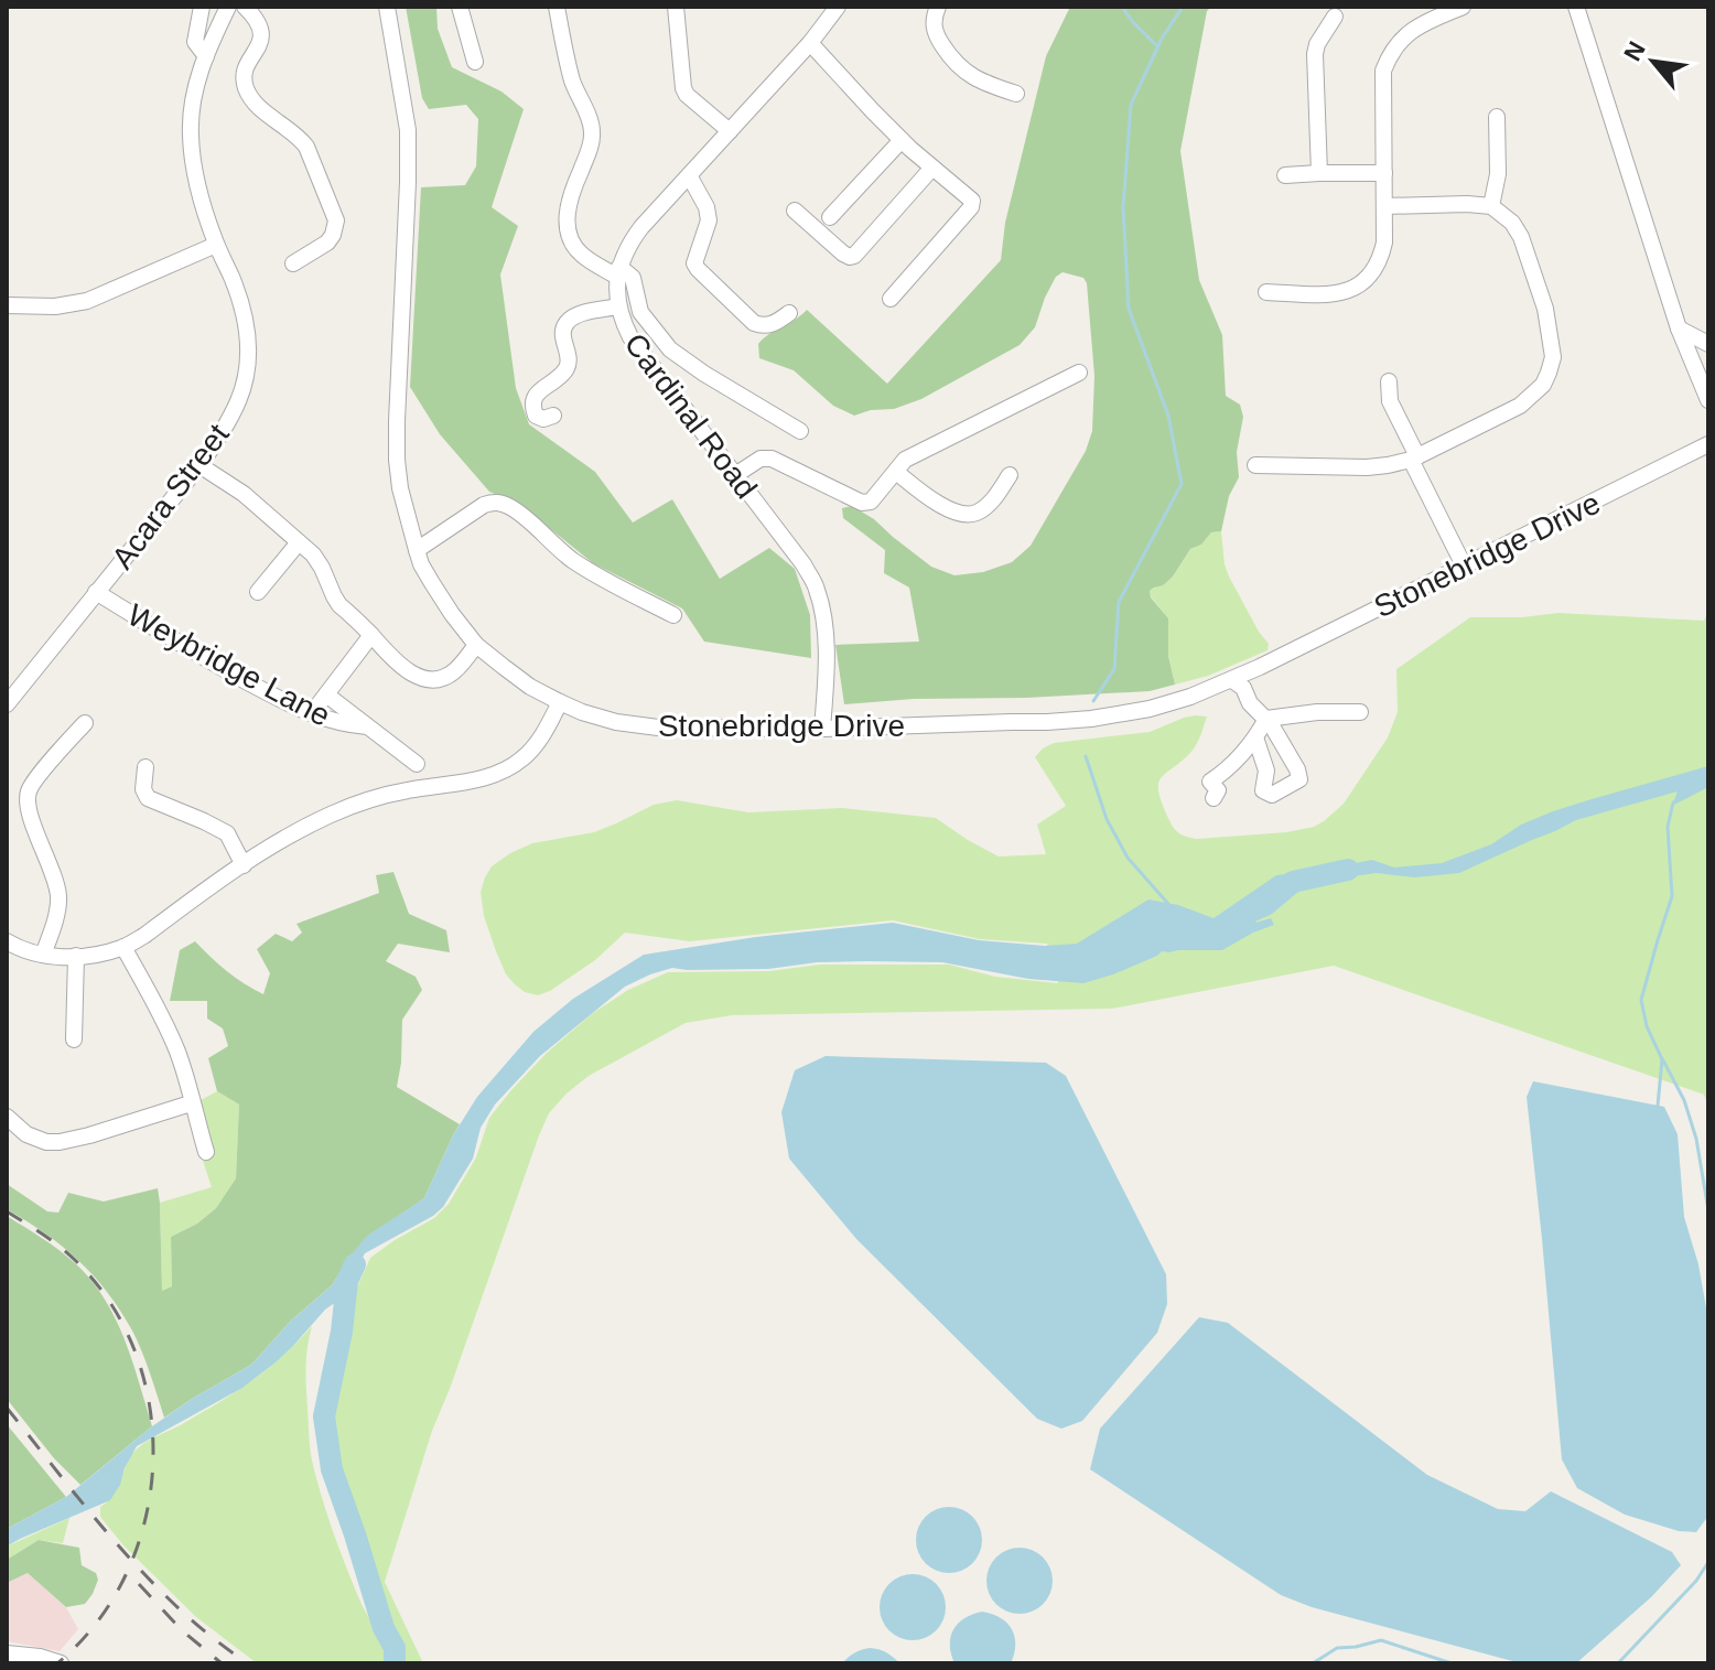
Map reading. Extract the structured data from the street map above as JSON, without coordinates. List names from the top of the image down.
{
  "streets": {
    "street": [
      "Cardinal Road",
      "Acara Street",
      "Stonebridge Drive",
      "Weybridge Lane"
    ]
  },
  "crossings": [
    ["Cardinal Road", "Stonebridge Drive"],
    ["Acara Street", "Weybridge Lane"]
  ],
  "north": "top left"
}
